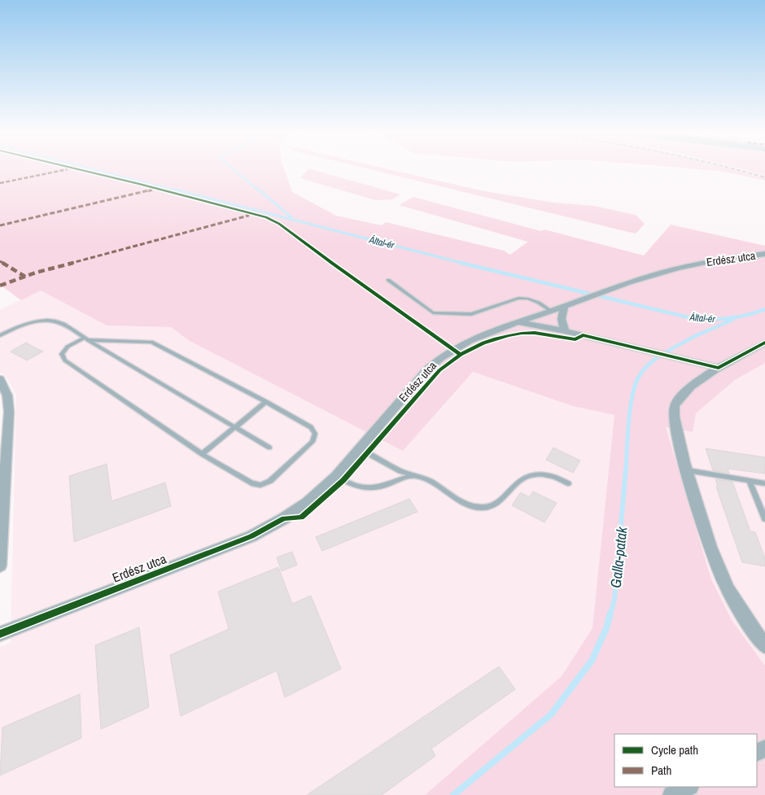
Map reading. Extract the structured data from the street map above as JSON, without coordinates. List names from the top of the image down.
{
  "streets": {
    "street": ["Erdész utca"]
  },
  "water": ["Által-ér", "Galla-patak"],
  "legend": ["Cycle path", "Path"]
}
